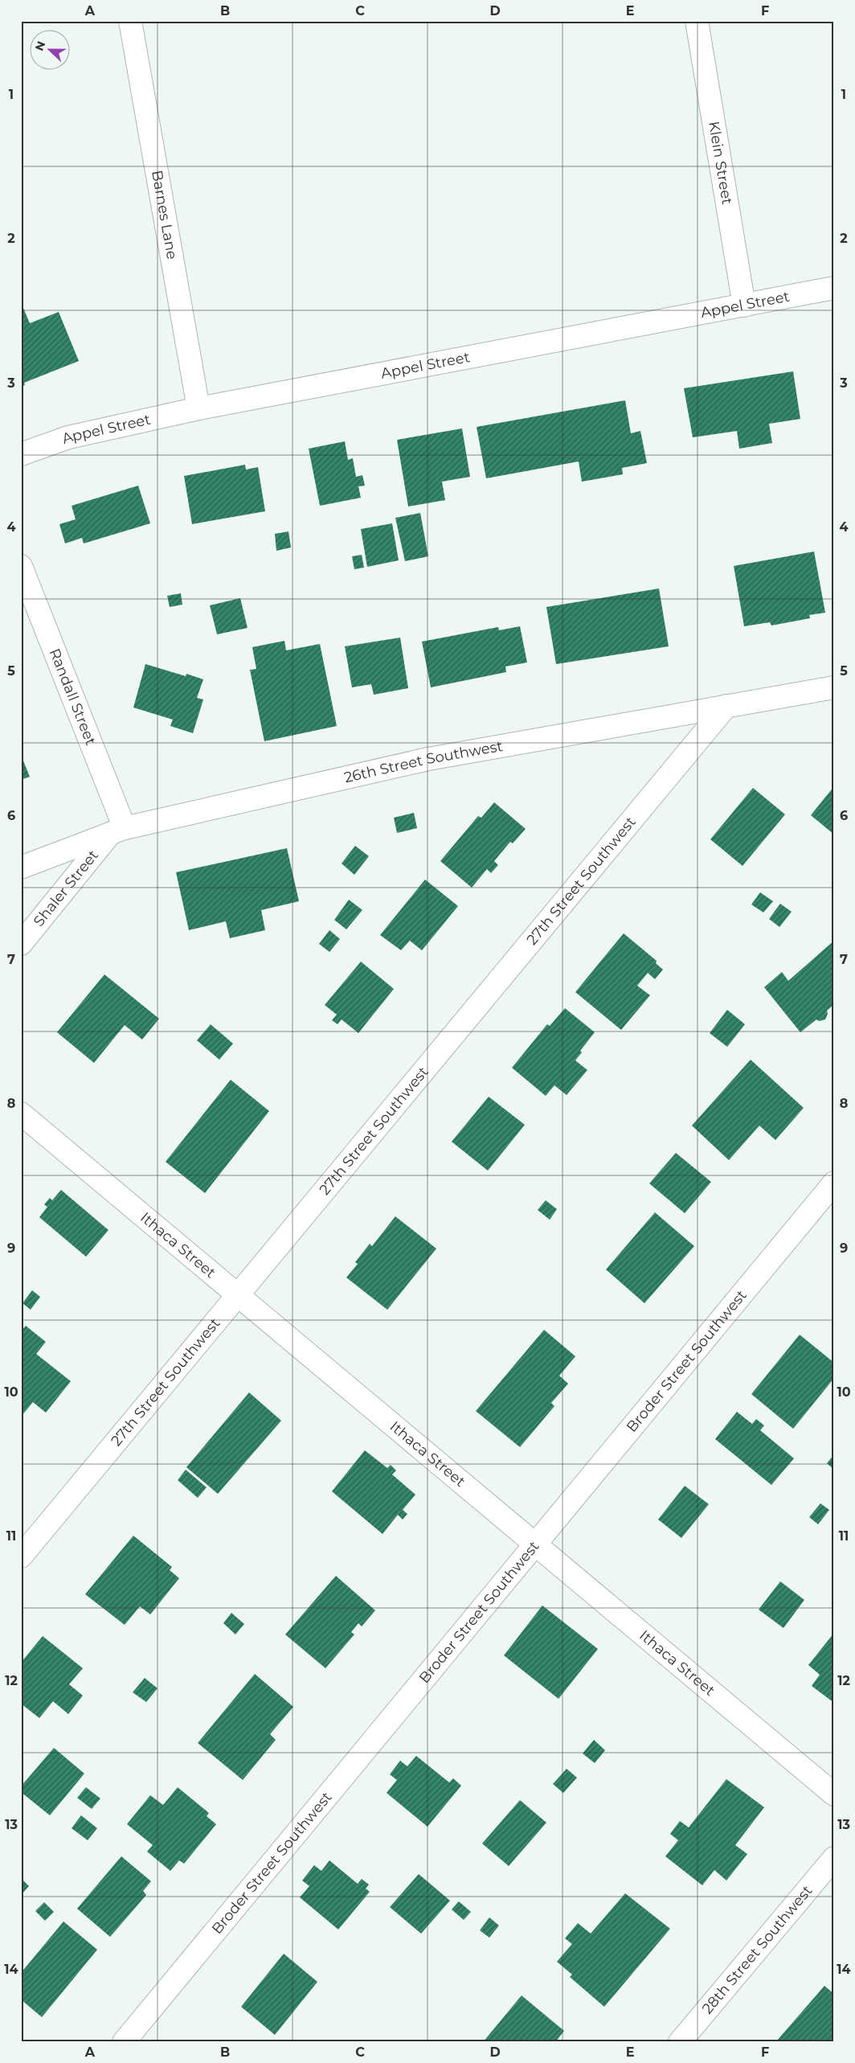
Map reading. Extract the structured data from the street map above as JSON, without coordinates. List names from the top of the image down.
{
  "streets": {
    "street": [
      "Klein Street",
      "Barnes Lane",
      "Appel Street",
      "Randall Street",
      "26th Street Southwest",
      "27th Street Southwest",
      "Shaler Street",
      "Ithaca Street",
      "Broder Street Southwest",
      "28th Street Southwest"
    ]
  },
  "crossings": [
    ["Klein Street", "Appel Street"],
    ["Barnes Lane", "Appel Street"],
    ["Randall Street", "26th Street Southwest"],
    ["Randall Street", "Shaler Street"],
    ["26th Street Southwest", "27th Street Southwest"],
    ["26th Street Southwest", "Shaler Street"],
    ["27th Street Southwest", "Ithaca Street"],
    ["Ithaca Street", "Broder Street Southwest"]
  ],
  "north": "left",
  "grid": {
    "columns": [
      "A",
      "B",
      "C",
      "D",
      "E",
      "F"
    ],
    "rows": [
      "1",
      "2",
      "3",
      "4",
      "5",
      "6",
      "7",
      "8",
      "9",
      "10",
      "11",
      "12",
      "13",
      "14"
    ]
  }
}
